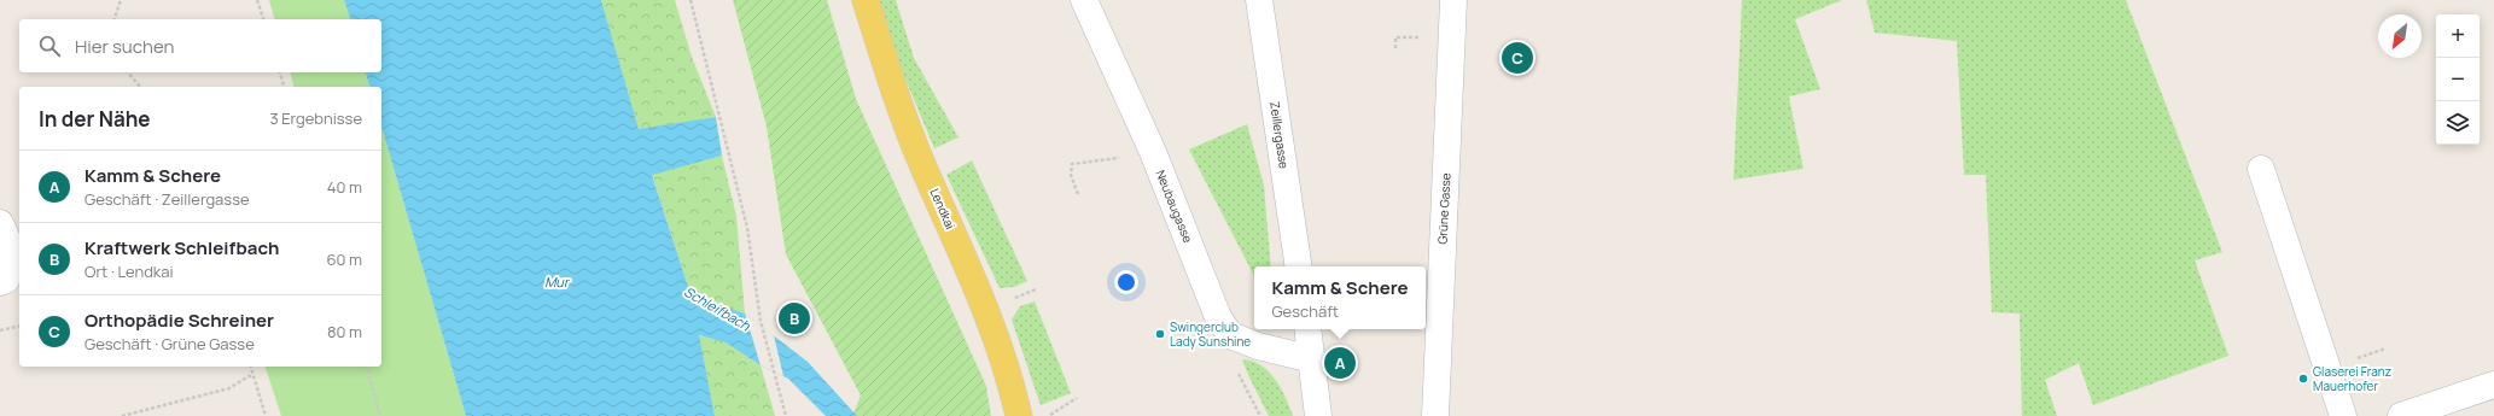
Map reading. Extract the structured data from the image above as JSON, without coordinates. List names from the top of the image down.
{
  "streets": {
    "main road": ["Lendkai"],
    "street": ["Zeillergasse", "Neubaugasse", "Grüne Gasse"]
  },
  "water": ["Mur", "Schleifbach"],
  "places": ["Swingerclub Lady Sunshine", "Glaserei Franz Mauerhofer"],
  "north": "bottom left",
  "page": {
    "map_buttons": ["+", "−"],
    "search": "Hier suchen",
    "pins": ["C", "B", "A"],
    "heading": ["In der Nähe", "3 Ergebnisse"],
    "list": [
      {
        "mark": "A",
        "name": "Kamm & Schere",
        "note": "Geschäft · Zeillergasse",
        "value": "40 m"
      },
      {
        "mark": "B",
        "name": "Kraftwerk Schleifbach",
        "note": "Ort · Lendkai",
        "value": "60 m"
      },
      {
        "mark": "C",
        "name": "Orthopädie Schreiner",
        "note": "Geschäft · Grüne Gasse",
        "value": "80 m"
      }
    ],
    "popup": ["Kamm & Schere", "Geschäft"]
  }
}
